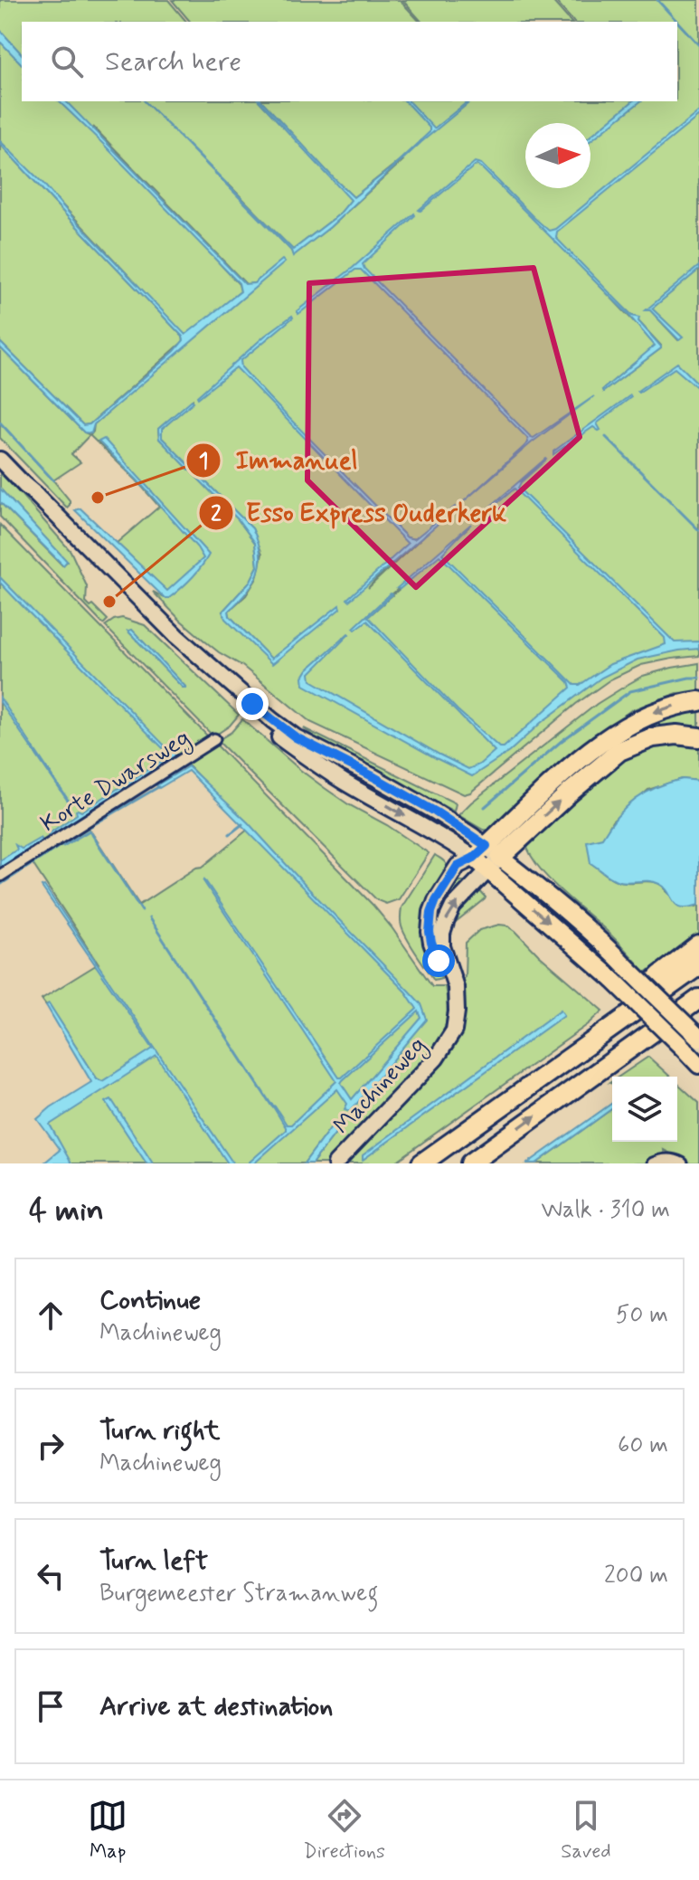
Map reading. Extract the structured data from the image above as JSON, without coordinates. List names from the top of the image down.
{
  "streets": {
    "main road": ["Machineweg"],
    "street": ["Korte Dwarsweg"]
  },
  "places": ["Immanuel", "Esso Express Ouderkerk"],
  "north": "right",
  "page": {
    "search": "Search here",
    "heading": ["4 min", "Walk · 310 m"],
    "list": [
      ["Continue", "Machineweg", "50 m"],
      ["Turn right", "Machineweg", "60 m"],
      ["Turn left", "Burgemeester Stramanweg", "200 m"],
      "Arrive at destination"
    ],
    "nav": ["Map", "Directions", "Saved"]
  }
}
